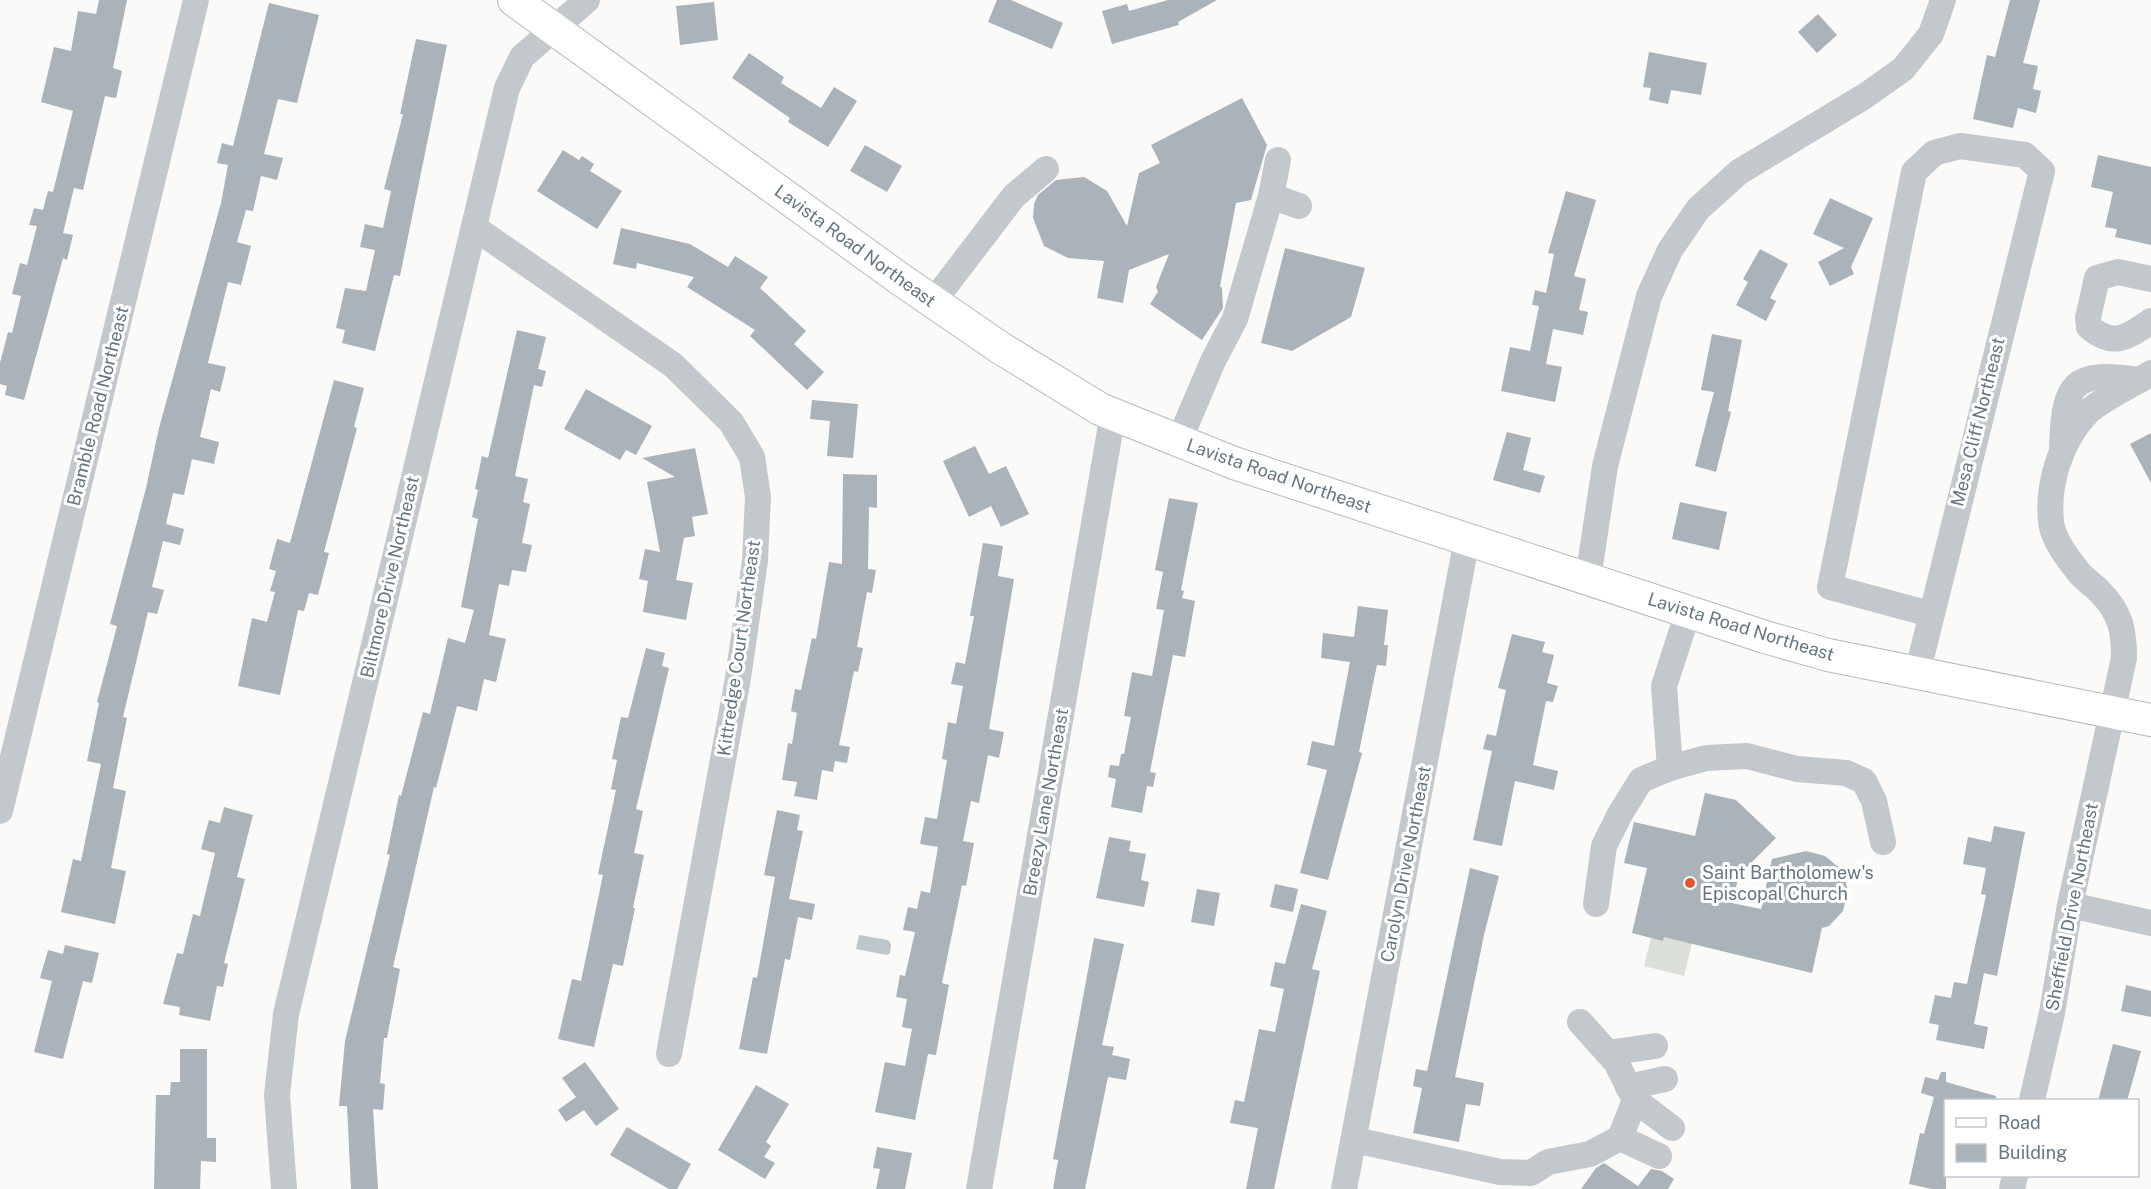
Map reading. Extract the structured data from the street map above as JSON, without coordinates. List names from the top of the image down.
{
  "streets": {
    "main road": ["Lavista Road Northeast"],
    "street": [
      "Bramble Road Northeast",
      "Mesa Cliff Northeast",
      "Biltmore Drive Northeast",
      "Kittredge Court Northeast",
      "Breezy Lane Northeast",
      "Carolyn Drive Northeast",
      "Sheffield Drive Northeast"
    ]
  },
  "crossings": [
    ["Lavista Road Northeast", "Mesa Cliff Northeast"],
    ["Lavista Road Northeast", "Biltmore Drive Northeast"],
    ["Lavista Road Northeast", "Breezy Lane Northeast"],
    ["Lavista Road Northeast", "Carolyn Drive Northeast"],
    ["Lavista Road Northeast", "Sheffield Drive Northeast"],
    ["Biltmore Drive Northeast", "Kittredge Court Northeast"]
  ],
  "places": ["Saint Bartholomew's Episcopal Church"],
  "legend": ["Road", "Building"]
}
